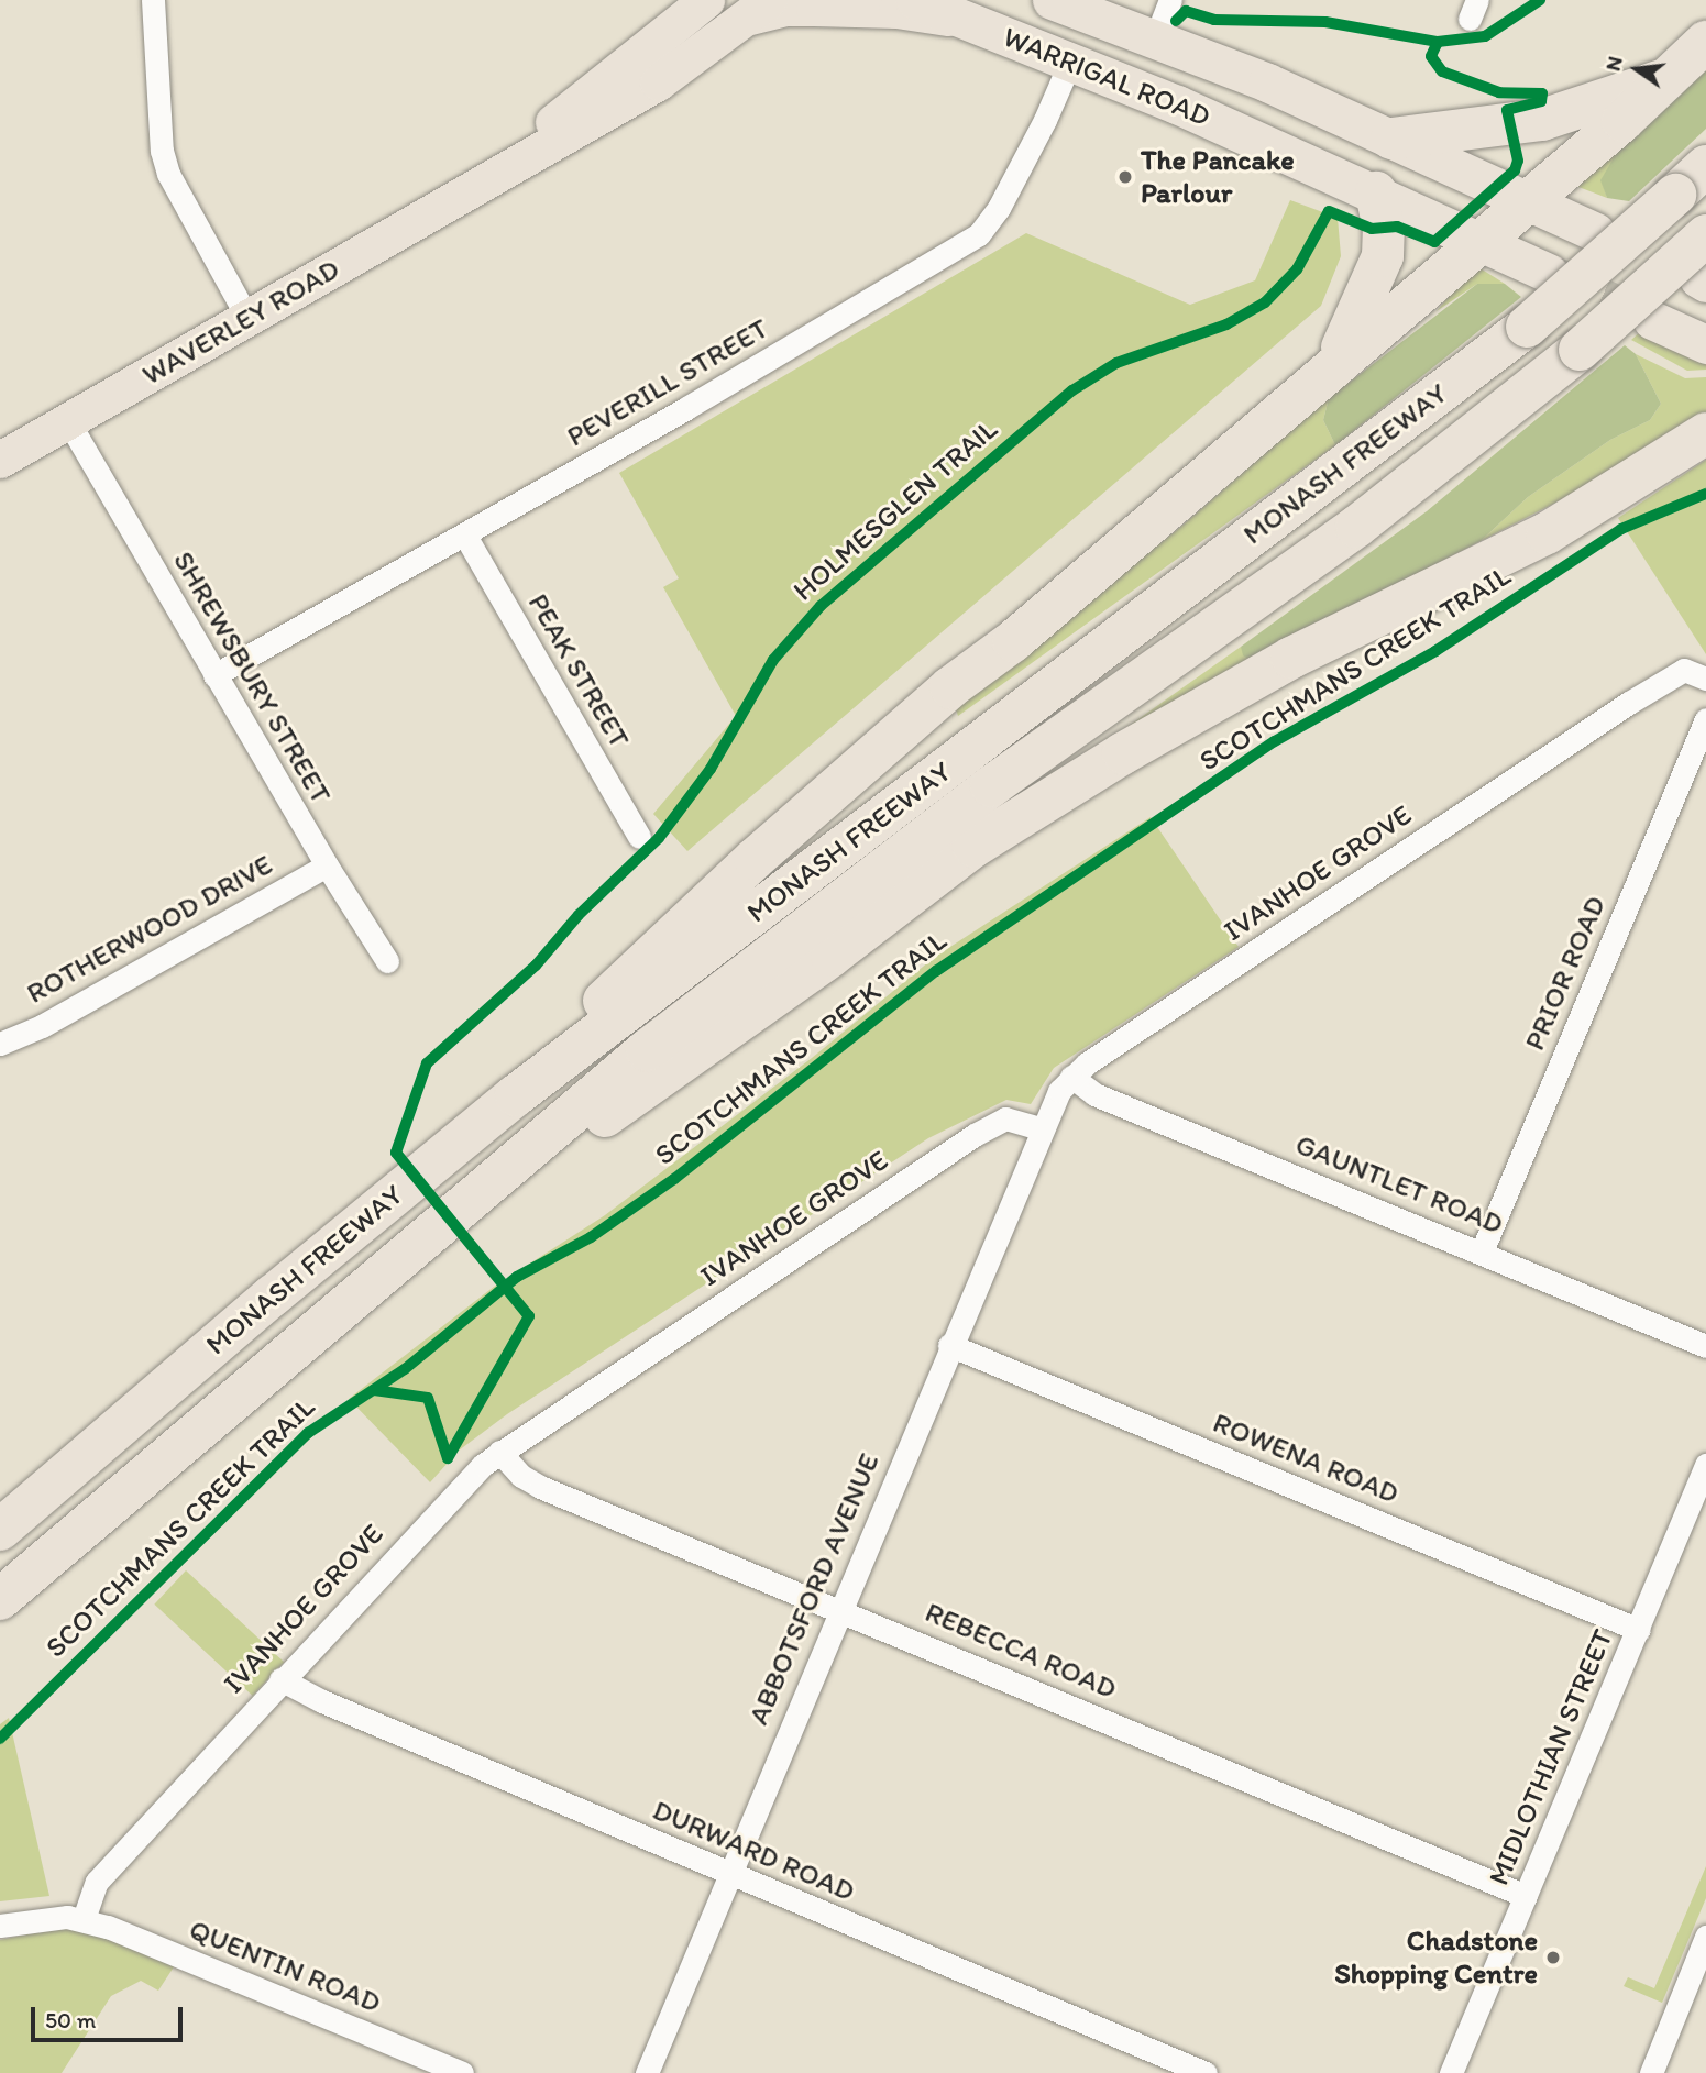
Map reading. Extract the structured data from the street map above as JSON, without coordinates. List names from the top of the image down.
{
  "streets": {
    "highway": ["WARRIGAL ROAD", "MONASH FREEWAY"],
    "main road": ["WAVERLEY ROAD"],
    "street": [
      "PEVERILL STREET",
      "PEAK STREET",
      "SHREWSBURY STREET",
      "IVANHOE GROVE",
      "ROTHERWOOD DRIVE",
      "PRIOR ROAD",
      "GAUNTLET ROAD",
      "ROWENA ROAD",
      "ABBOTSFORD AVENUE",
      "REBECCA ROAD",
      "MIDLOTHIAN STREET",
      "DURWARD ROAD",
      "QUENTIN ROAD"
    ],
    "cycle path": ["HOLMESGLEN TRAIL", "SCOTCHMANS CREEK TRAIL"]
  },
  "crossings": [
    ["WARRIGAL ROAD", "PEVERILL STREET"],
    ["WAVERLEY ROAD", "SHREWSBURY STREET"],
    ["PEVERILL STREET", "PEAK STREET"],
    ["PEVERILL STREET", "SHREWSBURY STREET"],
    ["SHREWSBURY STREET", "ROTHERWOOD DRIVE"],
    ["IVANHOE GROVE", "GAUNTLET ROAD"],
    ["IVANHOE GROVE", "ABBOTSFORD AVENUE"],
    ["IVANHOE GROVE", "REBECCA ROAD"],
    ["IVANHOE GROVE", "DURWARD ROAD"],
    ["IVANHOE GROVE", "QUENTIN ROAD"],
    ["PRIOR ROAD", "GAUNTLET ROAD"],
    ["ROWENA ROAD", "ABBOTSFORD AVENUE"],
    ["ROWENA ROAD", "MIDLOTHIAN STREET"],
    ["ABBOTSFORD AVENUE", "REBECCA ROAD"],
    ["ABBOTSFORD AVENUE", "DURWARD ROAD"],
    ["REBECCA ROAD", "MIDLOTHIAN STREET"]
  ],
  "places": ["The Pancake Parlour", "Chadstone Shopping Centre"],
  "scale_bar": "50 m",
  "north": "left"
}
